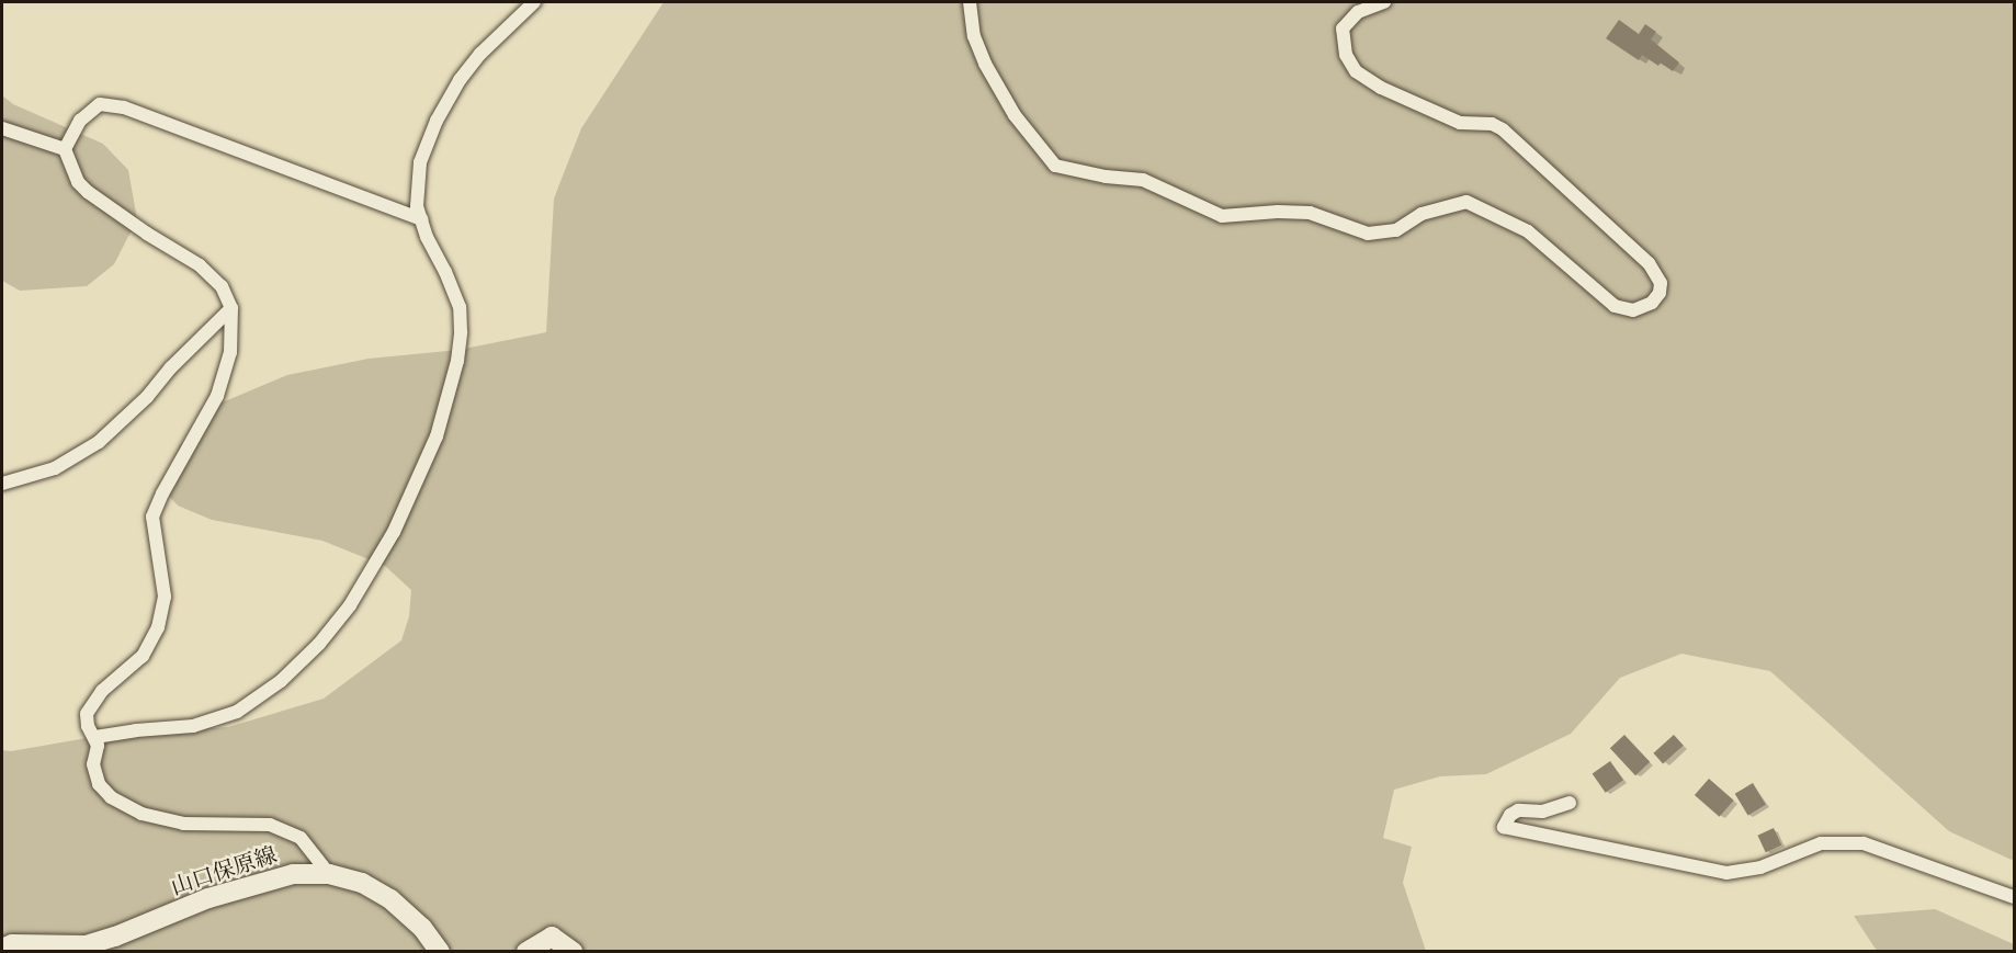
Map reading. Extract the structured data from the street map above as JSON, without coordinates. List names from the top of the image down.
{
  "streets": {
    "main road": ["山口保原線"]
  }
}
